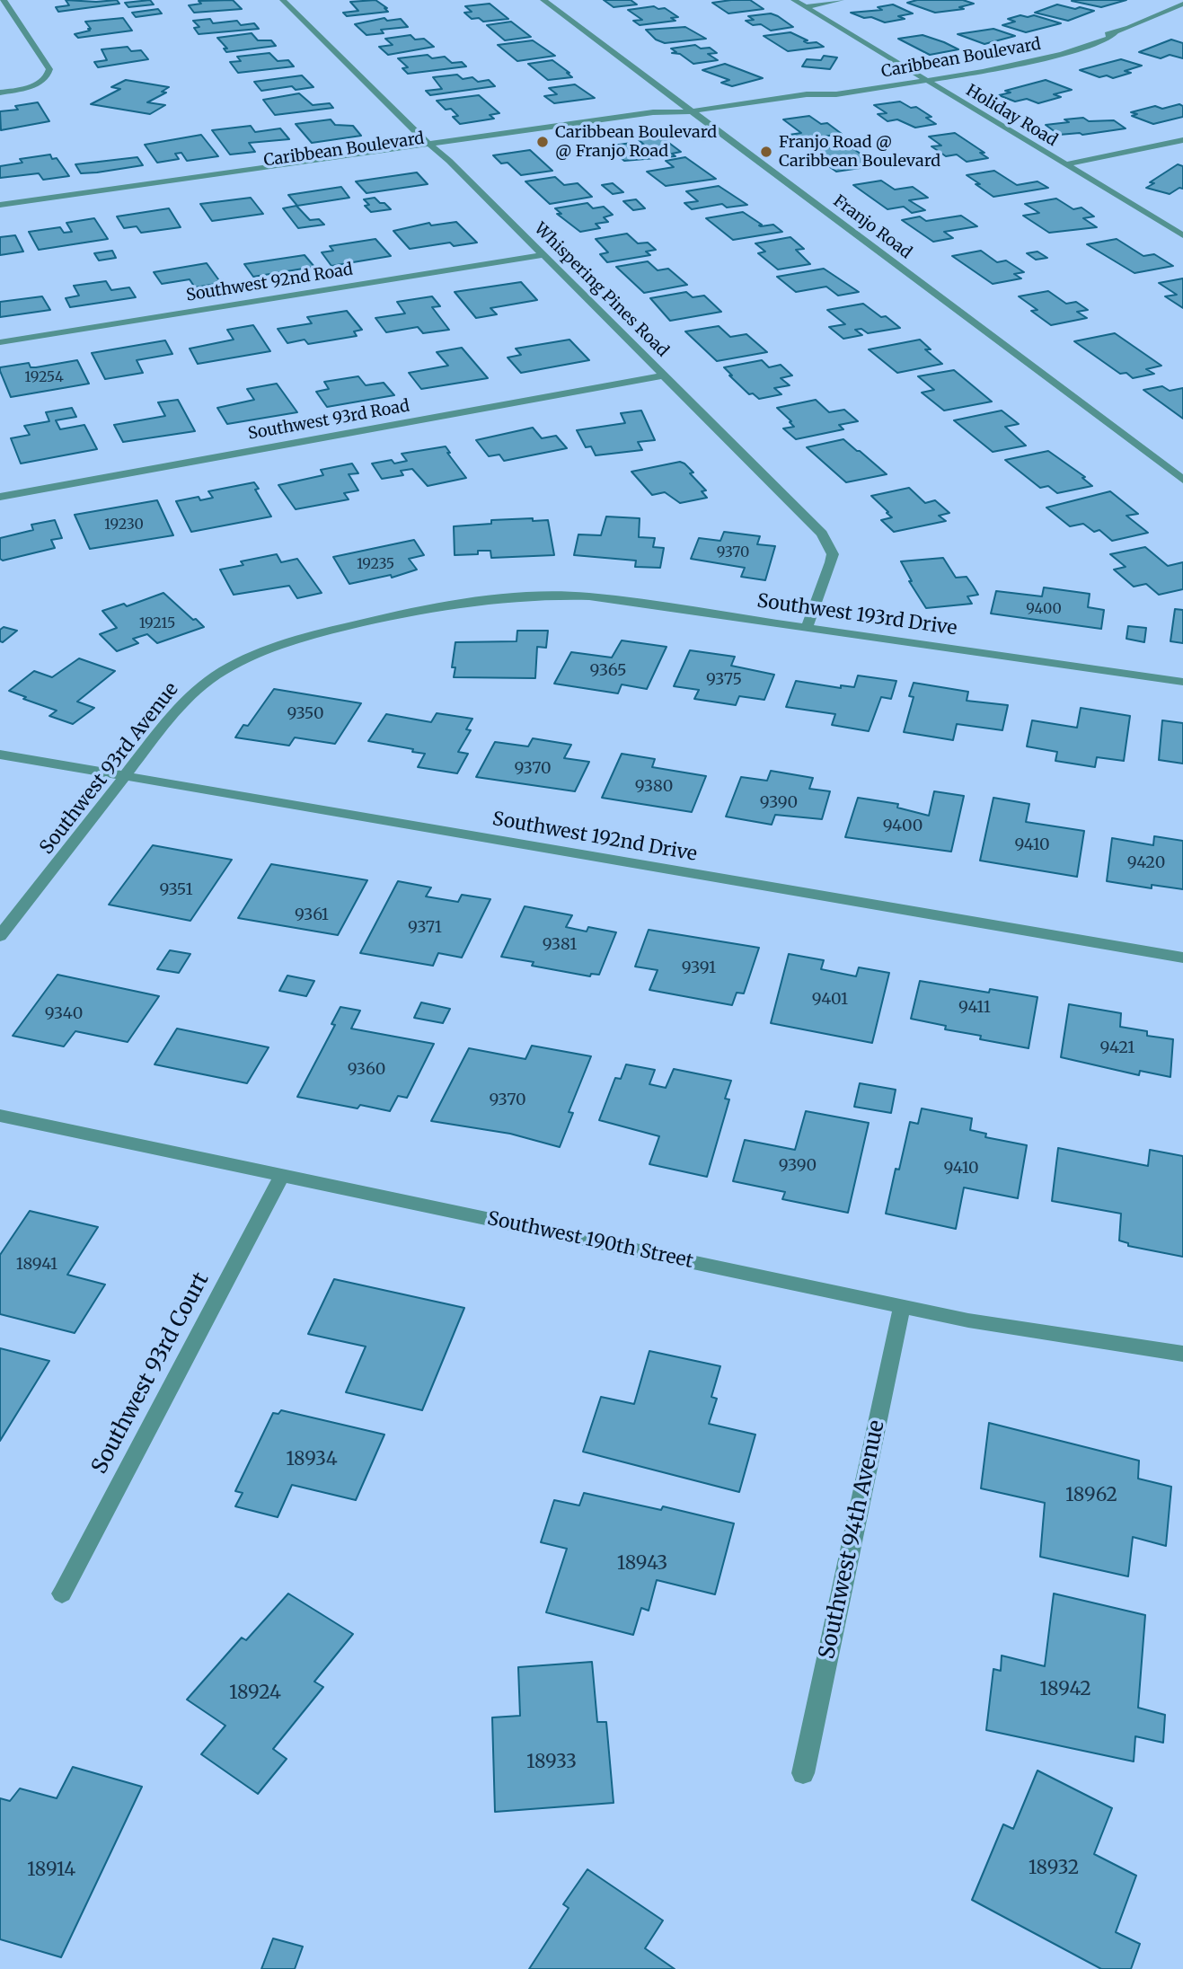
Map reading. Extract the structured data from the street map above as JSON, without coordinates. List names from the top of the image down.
{
  "streets": {
    "street": [
      "Caribbean Boulevard",
      "Holiday Road",
      "Franjo Road",
      "Southwest 92nd Road",
      "Whispering Pines Road",
      "Southwest 93rd Road",
      "Southwest 193rd Drive",
      "Southwest 93rd Avenue",
      "Southwest 192nd Drive",
      "Southwest 190th Street",
      "Southwest 93rd Court",
      "Southwest 94th Avenue"
    ]
  },
  "crossings": [
    ["Caribbean Boulevard", "Holiday Road"],
    ["Caribbean Boulevard", "Franjo Road"],
    ["Caribbean Boulevard", "Whispering Pines Road"],
    ["Southwest 92nd Road", "Whispering Pines Road"],
    ["Whispering Pines Road", "Southwest 93rd Road"],
    ["Whispering Pines Road", "Southwest 193rd Drive"],
    ["Southwest 193rd Drive", "Southwest 93rd Avenue"],
    ["Southwest 93rd Avenue", "Southwest 192nd Drive"],
    ["Southwest 190th Street", "Southwest 93rd Court"],
    ["Southwest 190th Street", "Southwest 94th Avenue"]
  ],
  "places": ["Caribbean Boulevard @ Franjo Road", "Franjo Road @ Caribbean Boulevard"],
  "house_numbers": [
    "19254",
    "19230",
    "9370",
    "19235",
    "9400",
    "19215",
    "9365",
    "9375",
    "9350",
    "9370",
    "9380",
    "9390",
    "9400",
    "9410",
    "9420",
    "9351",
    "9361",
    "9371",
    "9381",
    "9391",
    "9401",
    "9411",
    "9340",
    "9421",
    "9360",
    "9370",
    "9390",
    "9410",
    "18941",
    "18934",
    "18962",
    "18943",
    "18942",
    "18924",
    "18933",
    "18932",
    "18914"
  ]
}
